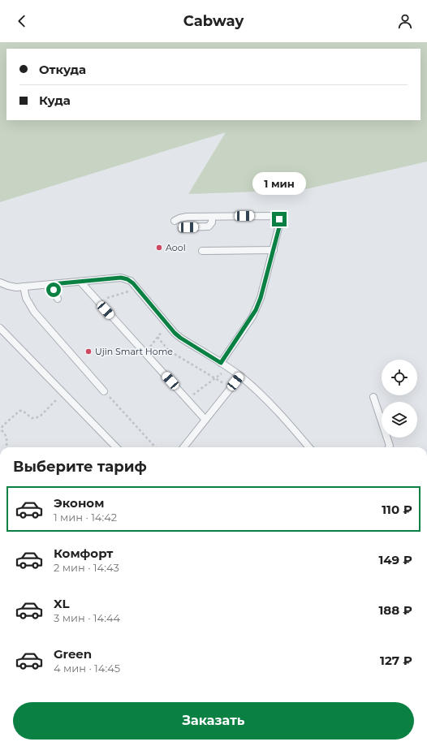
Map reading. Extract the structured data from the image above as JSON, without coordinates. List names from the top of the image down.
{
  "places": ["Aool", "Ujin Smart Home"],
  "page": {
    "header": "Cabway",
    "banner": ["Откуда", "Куда"],
    "bubble": "1 мин",
    "heading": "Выберите тариф",
    "list": [
      {
        "name": "Эконом",
        "note": "1 мин · 14:42",
        "value": "110 ₽"
      },
      {
        "name": "Комфорт",
        "note": "2 мин · 14:43",
        "value": "149 ₽"
      },
      {
        "name": "XL",
        "note": "3 мин · 14:44",
        "value": "188 ₽"
      },
      {
        "name": "Green",
        "note": "4 мин · 14:45",
        "value": "127 ₽"
      }
    ],
    "buttons": "Заказать"
  }
}
